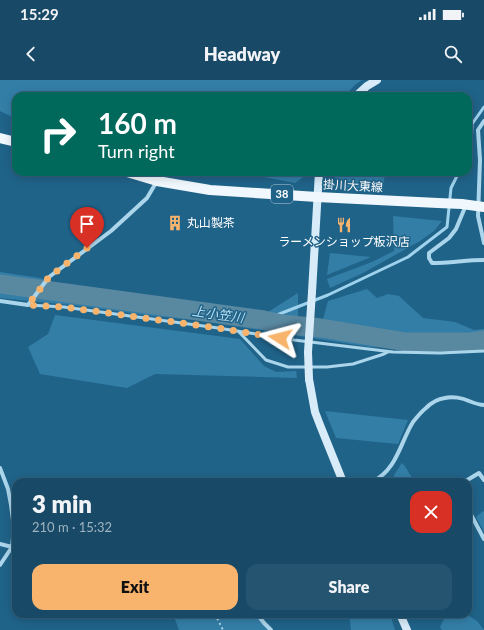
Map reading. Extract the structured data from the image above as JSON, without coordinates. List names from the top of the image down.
{
  "streets": {
    "main road": ["掛川大東線", "38"]
  },
  "water": ["上小笠川"],
  "places": {
    "building": ["丸山製茶"],
    "restaurant": ["ラーメンショップ板沢店"]
  },
  "page": {
    "status": "15:29",
    "header": "Headway",
    "turn": ["160 m", "Turn right"],
    "heading": ["3 min", "210 m · 15:32"],
    "buttons": ["Exit", "Share"]
  }
}
